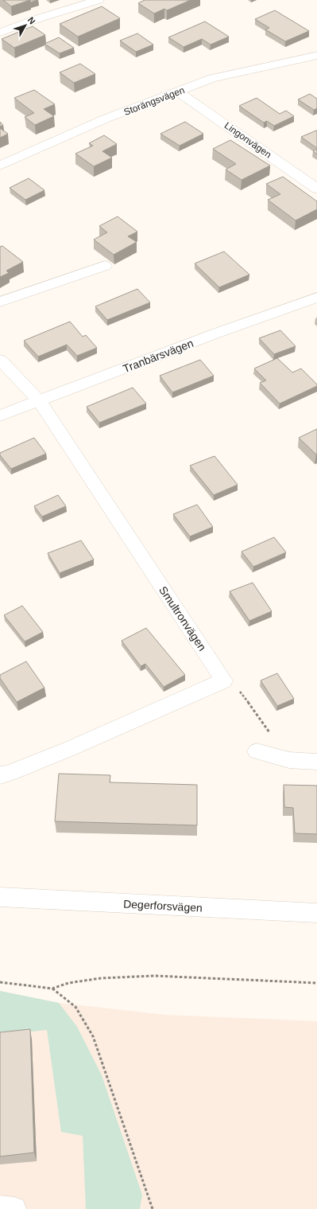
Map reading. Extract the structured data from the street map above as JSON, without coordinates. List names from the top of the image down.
{
  "streets": {
    "street": [
      "Storängsvägen",
      "Lingonvägen",
      "Tranbärsvägen",
      "Smultronvägen",
      "Degerforsvägen"
    ]
  },
  "crossings": [
    ["Storängsvägen", "Lingonvägen"],
    ["Tranbärsvägen", "Smultronvägen"]
  ],
  "north": "top right"
}
